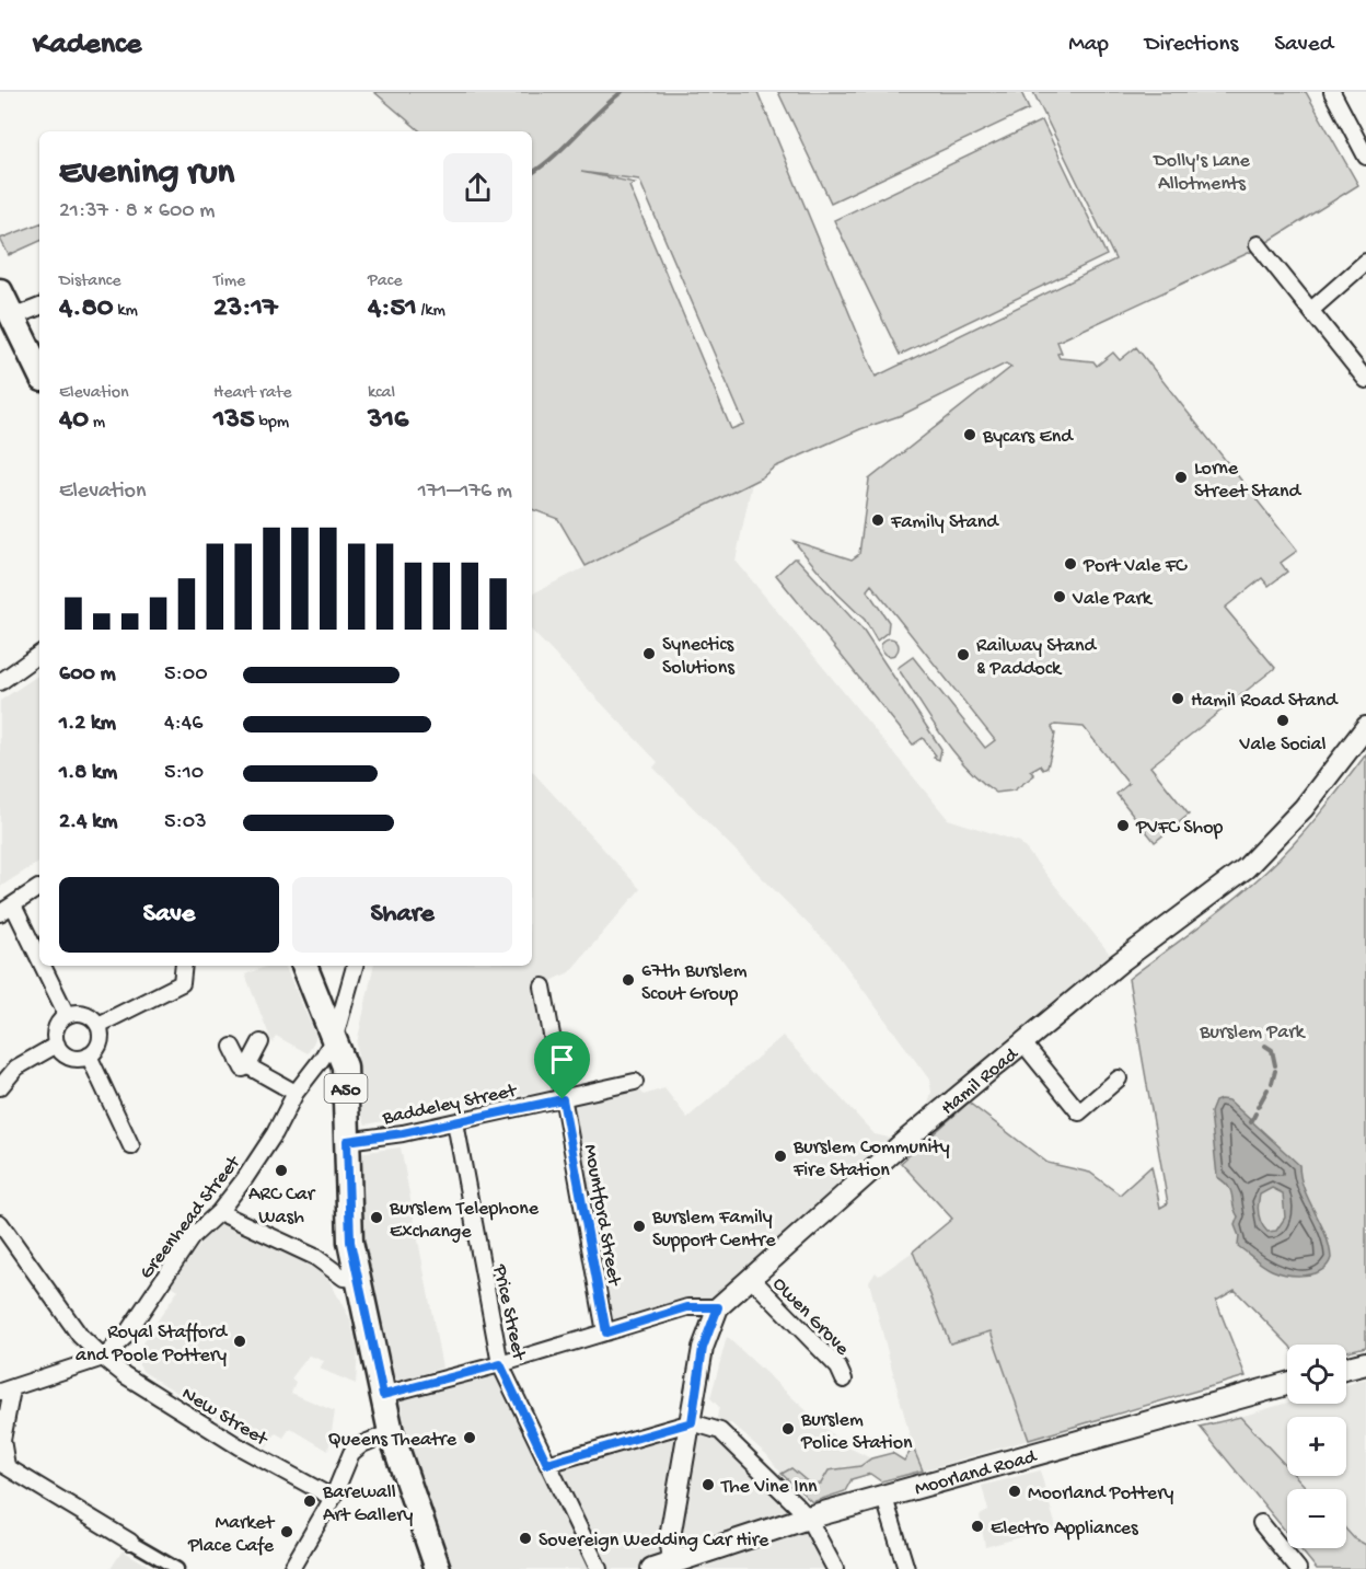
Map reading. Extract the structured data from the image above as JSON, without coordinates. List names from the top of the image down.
{
  "streets": {
    "main road": ["A50", "Moorland Road"],
    "street": [
      "Hamil Road",
      "Baddeley Street",
      "Mountford Street",
      "Greenhead Street",
      "Price Street",
      "Owen Grove",
      "New Street"
    ]
  },
  "crossings": [
    ["Hamil Road", "Owen Grove"],
    ["Hamil Road", "Moorland Road"],
    ["A50", "Baddeley Street"],
    ["A50", "Greenhead Street"],
    ["Baddeley Street", "Mountford Street"],
    ["Baddeley Street", "Price Street"],
    ["Greenhead Street", "New Street"]
  ],
  "parks": ["Dolly's Lane Allotments", "Burslem Park"],
  "places": [
    "Bycars End",
    "Lorne Street Stand",
    "Family Stand",
    "Port Vale FC",
    "Vale Park",
    "Synectics Solutions",
    "Railway Stand & Paddock",
    "Hamil Road Stand",
    "Vale Social",
    "PVFC Shop",
    "67th Burslem Scout Group",
    "Burslem Community Fire Station",
    "ARC Car Wash",
    "Burslem Telephone Exchange",
    "Burslem Family Support Centre",
    "Royal Stafford and Poole Pottery",
    "Burslem Police Station",
    "Queens Theatre",
    "The Vine Inn",
    "Moorland Pottery",
    "Barewall Art Gallery",
    "Electro Appliances",
    "Market Place Cafe",
    "Sovereign Wedding Car Hire"
  ],
  "page": {
    "header": "Kadence",
    "nav": ["Map", "Directions", "Saved"],
    "heading": ["Evening run", "21:37 · 8 × 600 m"],
    "stats": [
      ["Distance", "4.80 km"],
      ["Time", "23:17"],
      ["Pace", "4:51 /km"],
      ["Elevation", "40 m"],
      ["Heart rate", "135 bpm"],
      ["kcal", "316"]
    ],
    "chart": ["Elevation", "171–176 m"],
    "list": [
      {
        "name": "600 m",
        "note": "5:00"
      },
      {
        "name": "1.2 km",
        "note": "4:46"
      },
      {
        "name": "1.8 km",
        "note": "5:10"
      },
      {
        "name": "2.4 km",
        "note": "5:03"
      }
    ],
    "buttons": ["Save", "Share"],
    "map_buttons": ["+", "−"]
  }
}
